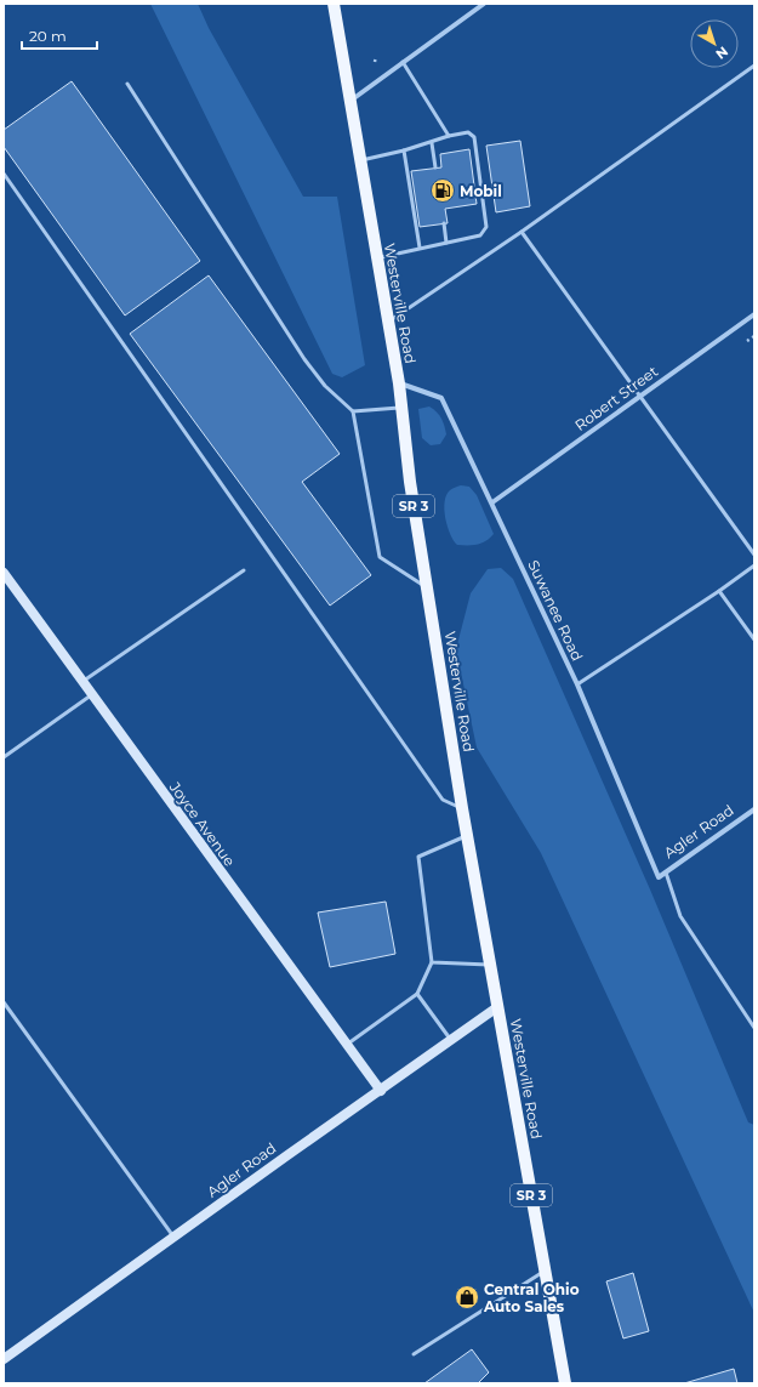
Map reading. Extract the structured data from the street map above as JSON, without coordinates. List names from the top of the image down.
{
  "streets": {
    "main road": ["Westerville Road", "SR 3"],
    "street": [
      "Robert Street",
      "Suwanee Road",
      "Joyce Avenue",
      "Agler Road"
    ]
  },
  "crossings": [
    ["Westerville Road", "Suwanee Road"],
    ["Westerville Road", "Agler Road"],
    ["Robert Street", "Suwanee Road"],
    ["Suwanee Road", "Agler Road"],
    ["Joyce Avenue", "Agler Road"]
  ],
  "places": {
    "fuel station": ["Mobil"],
    "shop": ["Central Ohio Auto Sales"]
  },
  "scale_bar": "20 m",
  "north": "bottom right"
}
